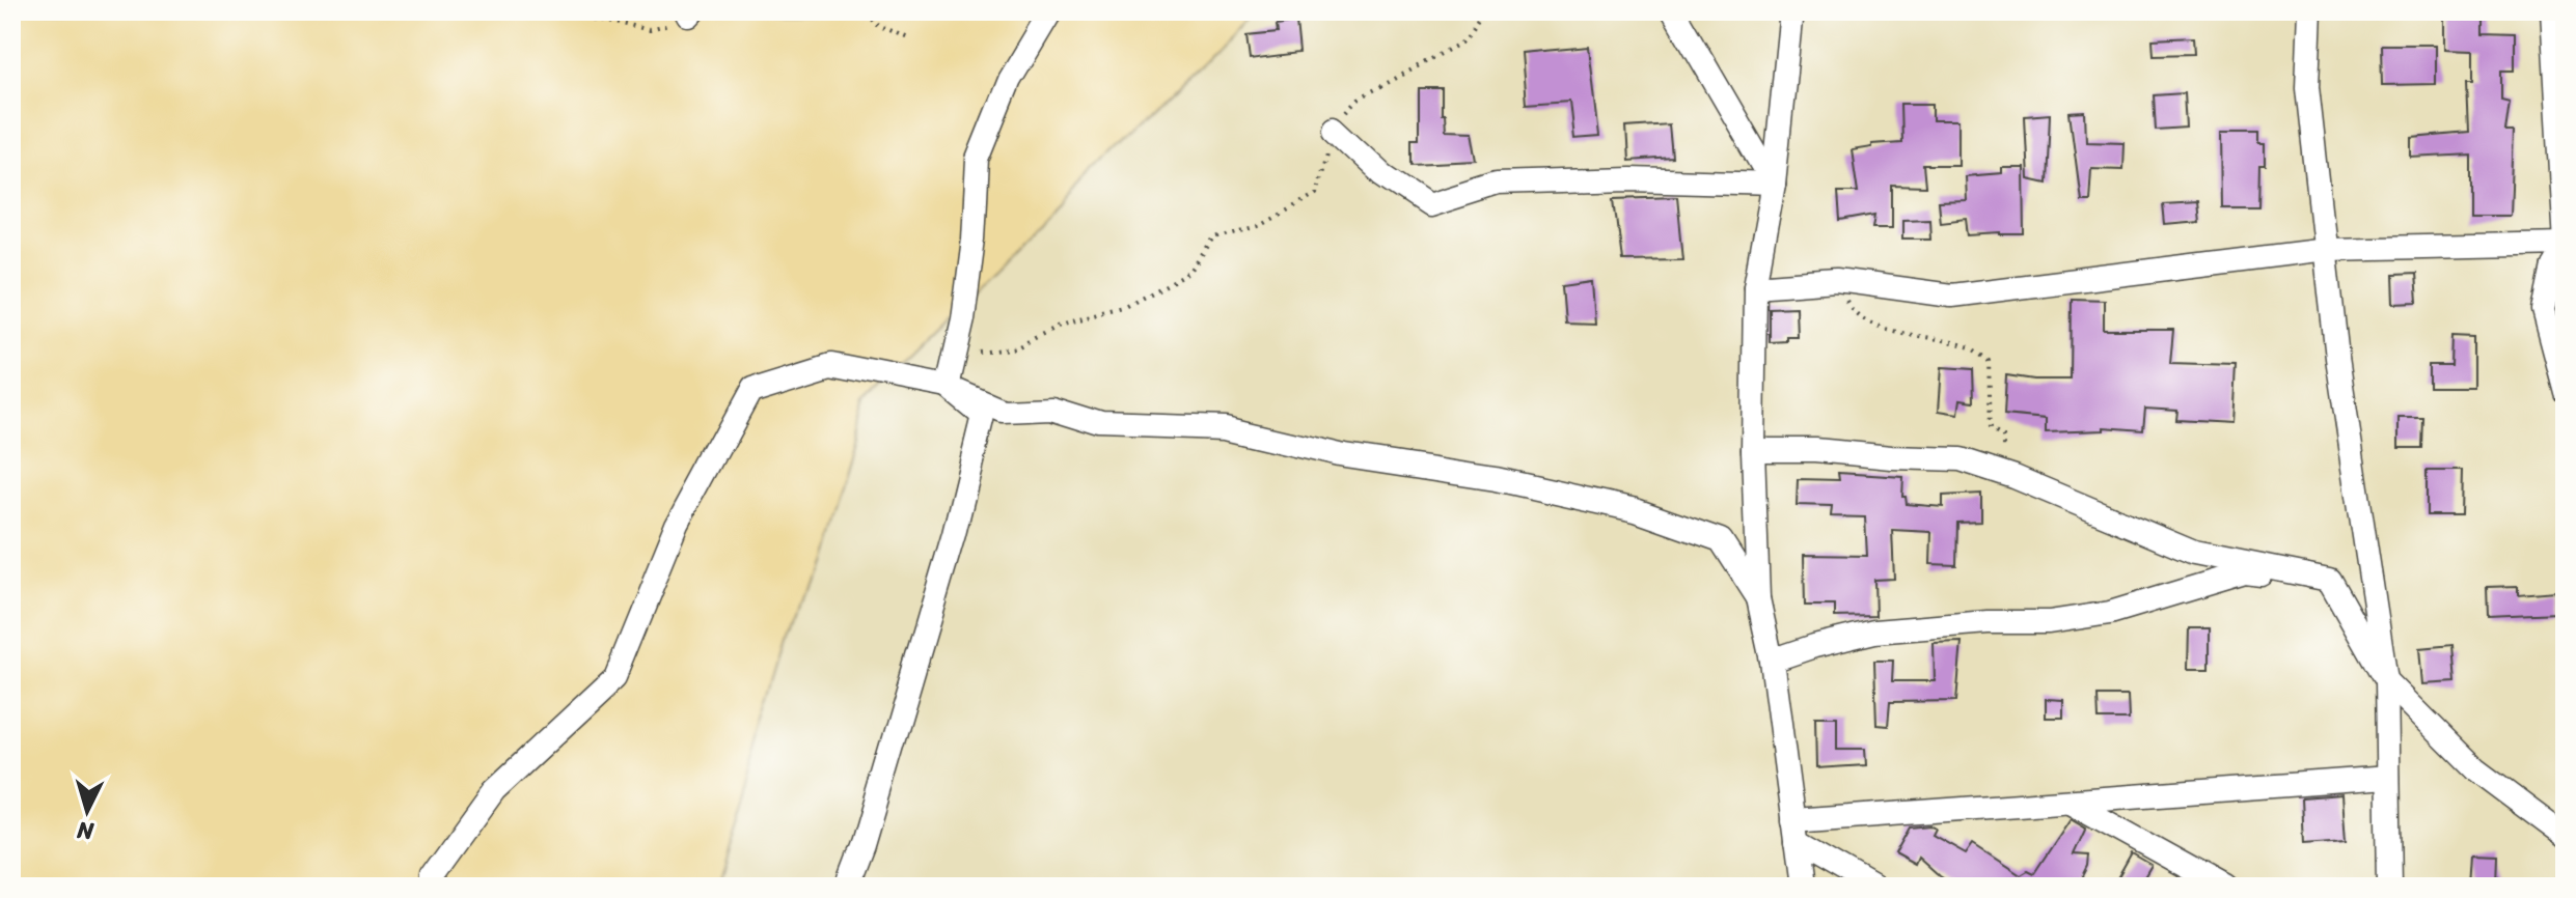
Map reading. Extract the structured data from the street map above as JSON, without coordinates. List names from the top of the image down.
{
  "north": "bottom"
}
